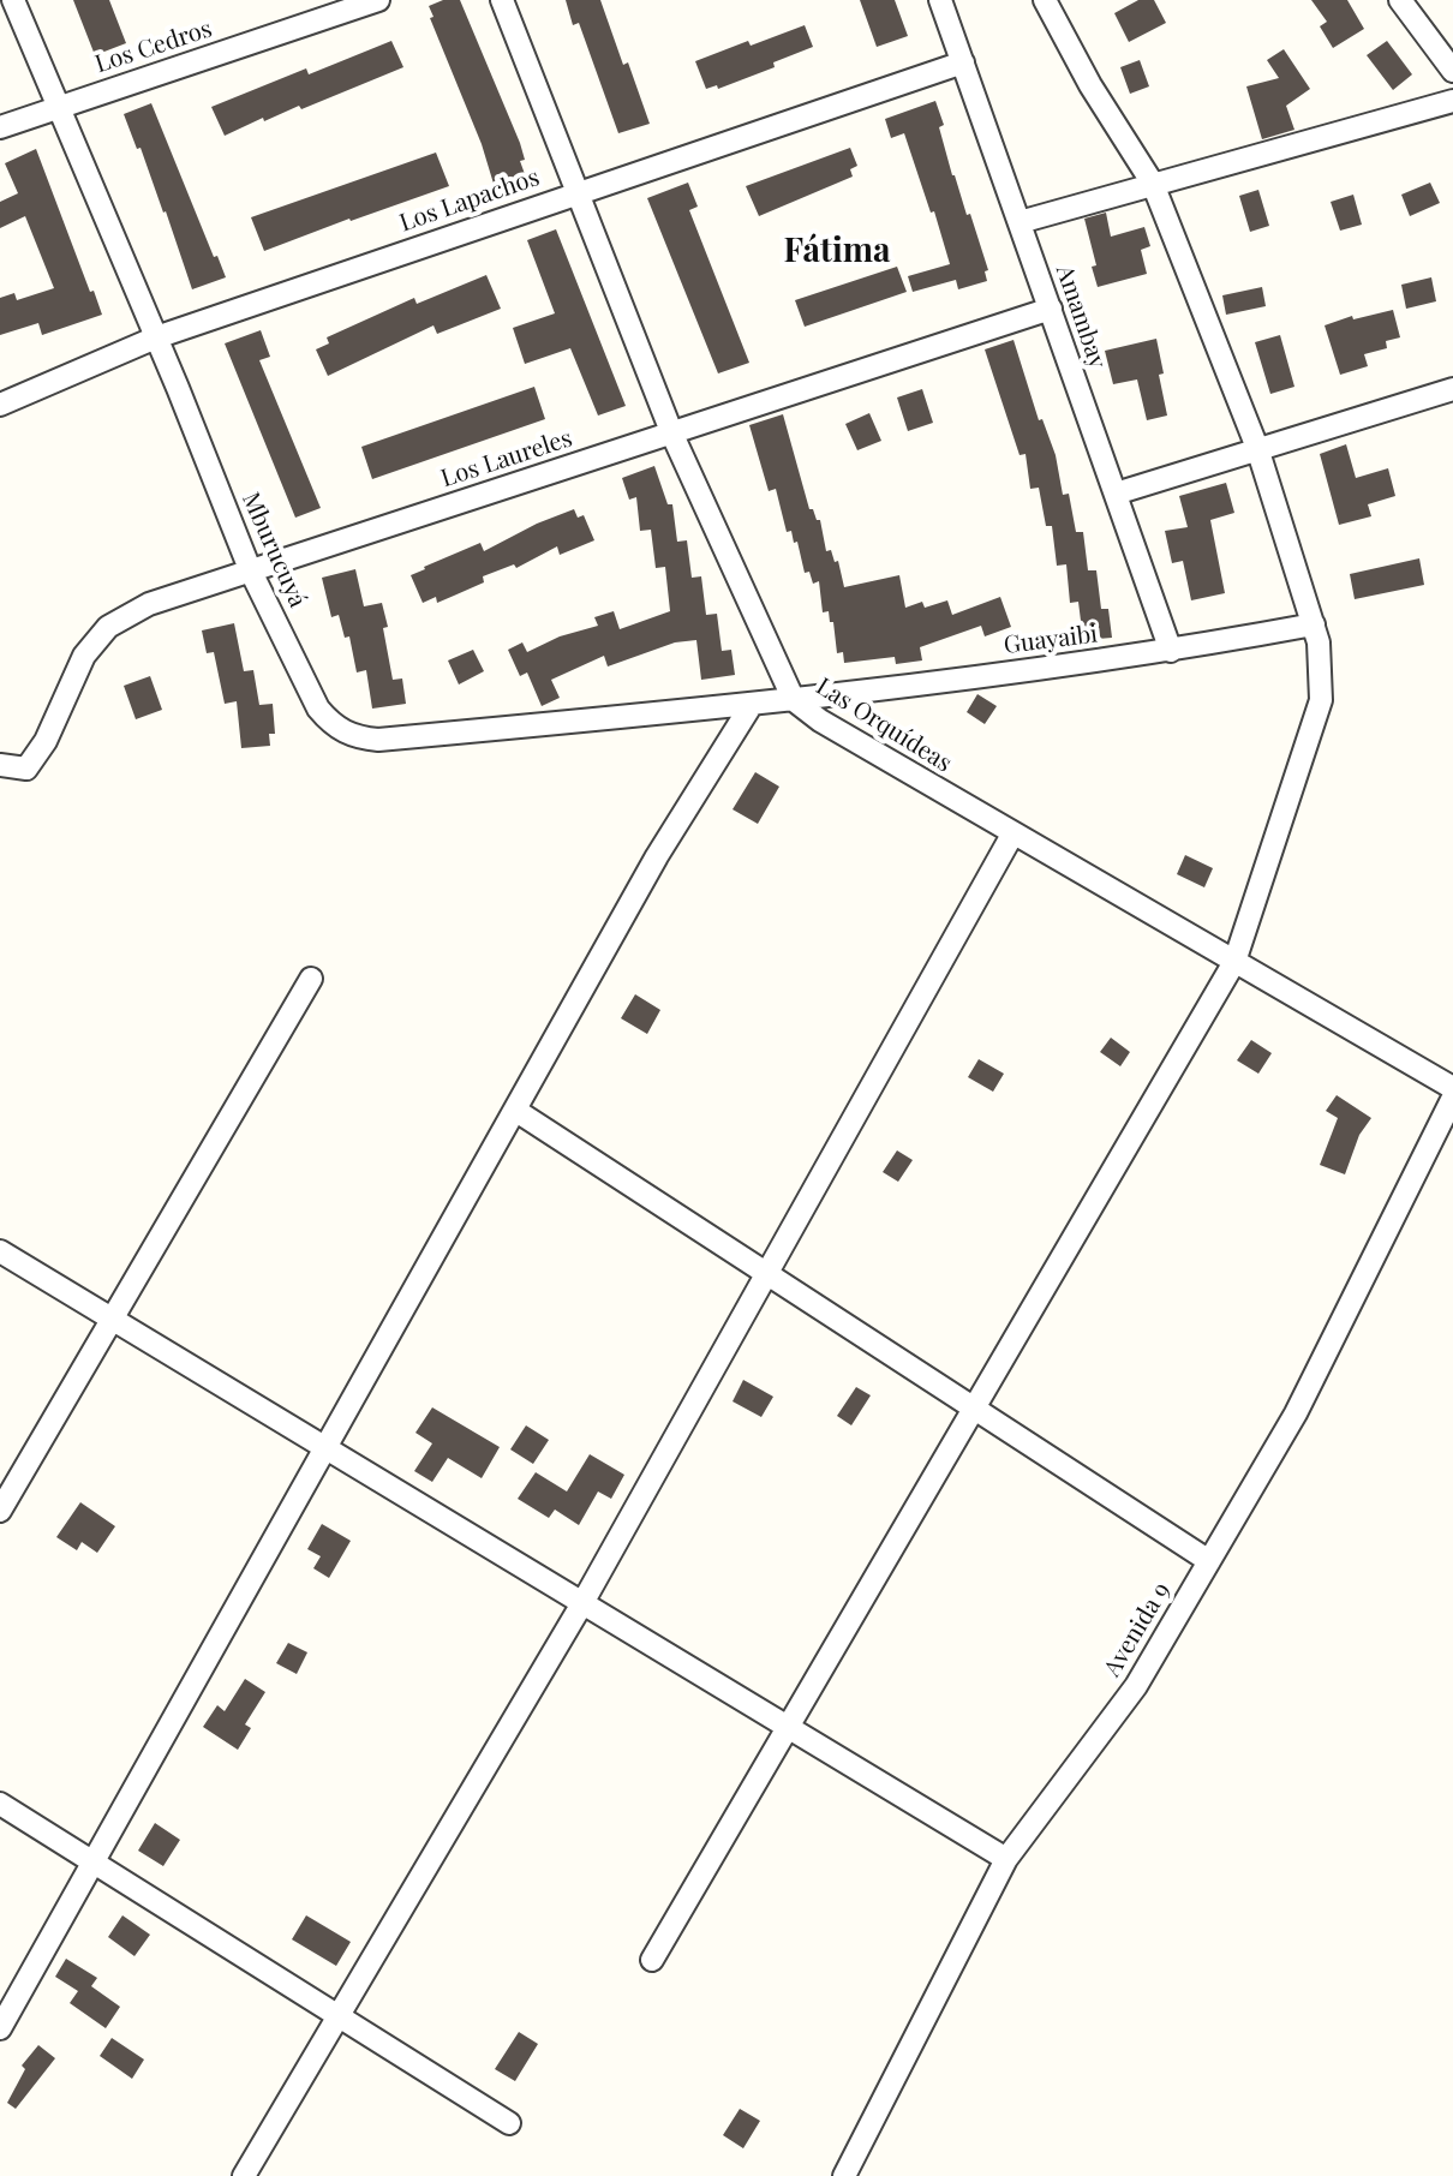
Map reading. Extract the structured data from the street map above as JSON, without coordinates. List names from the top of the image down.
{
  "streets": {
    "street": [
      "Los Cedros",
      "Los Lapachos",
      "Amambay",
      "Los Laureles",
      "Mburucuyá",
      "Guayaibi",
      "Las Orquídeas",
      "Avenida 9"
    ]
  },
  "crossings": [
    ["Los Cedros", "Mburucuyá"],
    ["Los Lapachos", "Amambay"],
    ["Los Lapachos", "Mburucuyá"],
    ["Los Lapachos", "Las Orquídeas"],
    ["Amambay", "Los Laureles"],
    ["Amambay", "Guayaibi"],
    ["Los Laureles", "Mburucuyá"],
    ["Los Laureles", "Las Orquídeas"],
    ["Mburucuyá", "Guayaibi"],
    ["Mburucuyá", "Las Orquídeas"],
    ["Guayaibi", "Las Orquídeas"]
  ],
  "districts": ["Fátima"]
}
